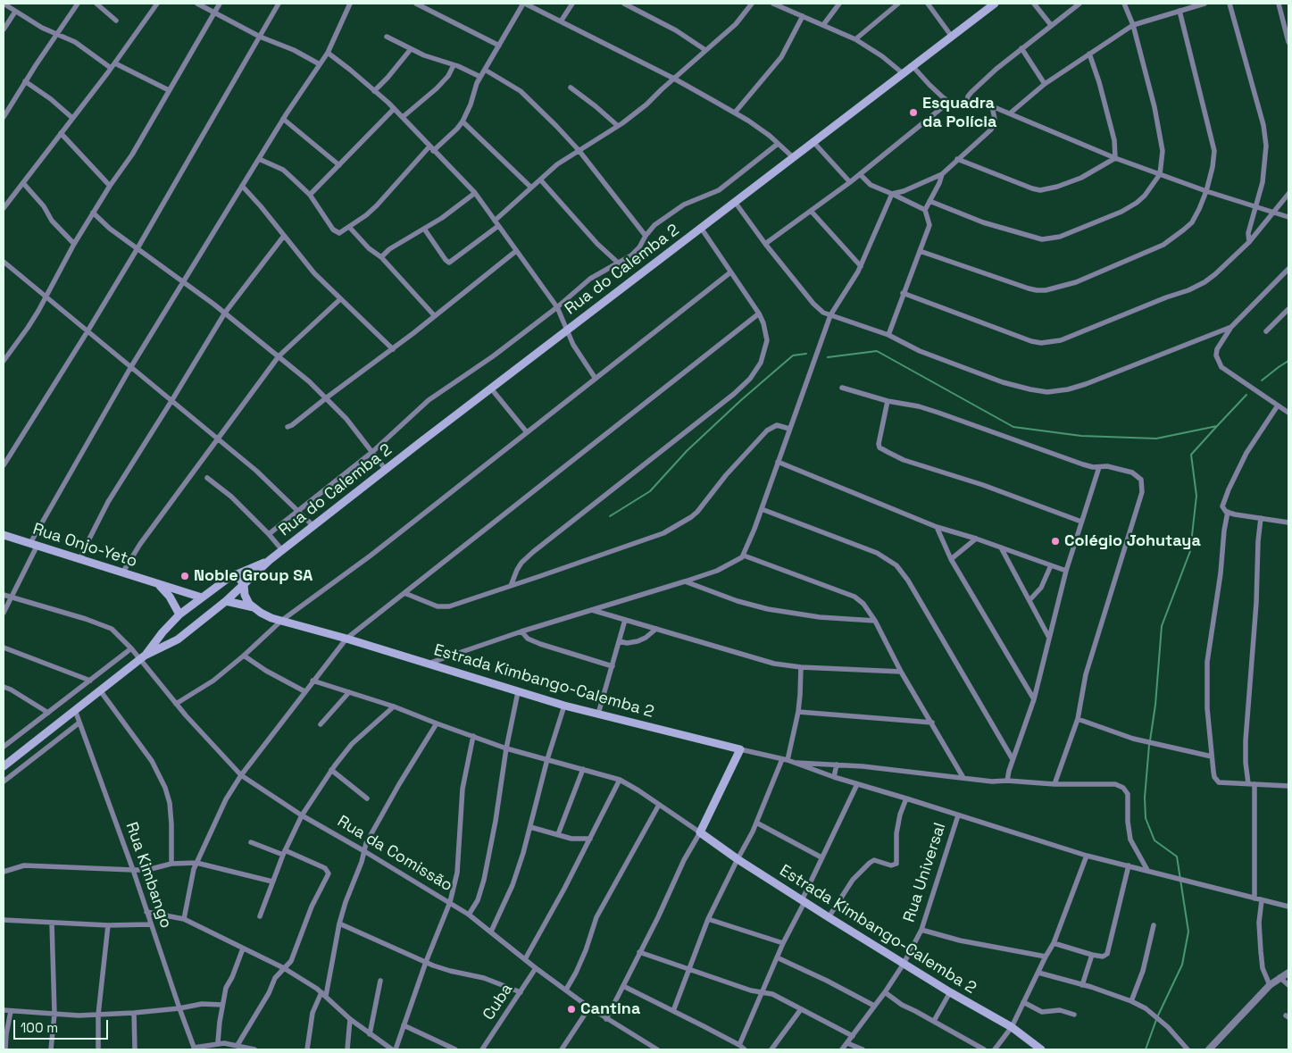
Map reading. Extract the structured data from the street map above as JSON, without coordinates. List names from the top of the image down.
{
  "streets": {
    "main road": ["Rua do Calemba 2", "Rua Onjo-Yeto", "Estrada Kimbango-Calemba 2"],
    "street": [
      "Rua da Comissão",
      "Rua Universal",
      "Rua Kimbango",
      "Cuba"
    ]
  },
  "crossings": [
    ["Rua do Calemba 2", "Rua Onjo-Yeto"],
    ["Rua do Calemba 2", "Estrada Kimbango-Calemba 2"],
    ["Rua do Calemba 2", "Rua da Comissão"],
    ["Rua do Calemba 2", "Rua Kimbango"],
    ["Estrada Kimbango-Calemba 2", "Rua Universal"],
    ["Rua da Comissão", "Cuba"]
  ],
  "places": [
    "Esquadra da Polícia",
    "Colégio Johutaya",
    "Noble Group SA",
    "Cantina"
  ],
  "scale_bar": "100 m"
}
